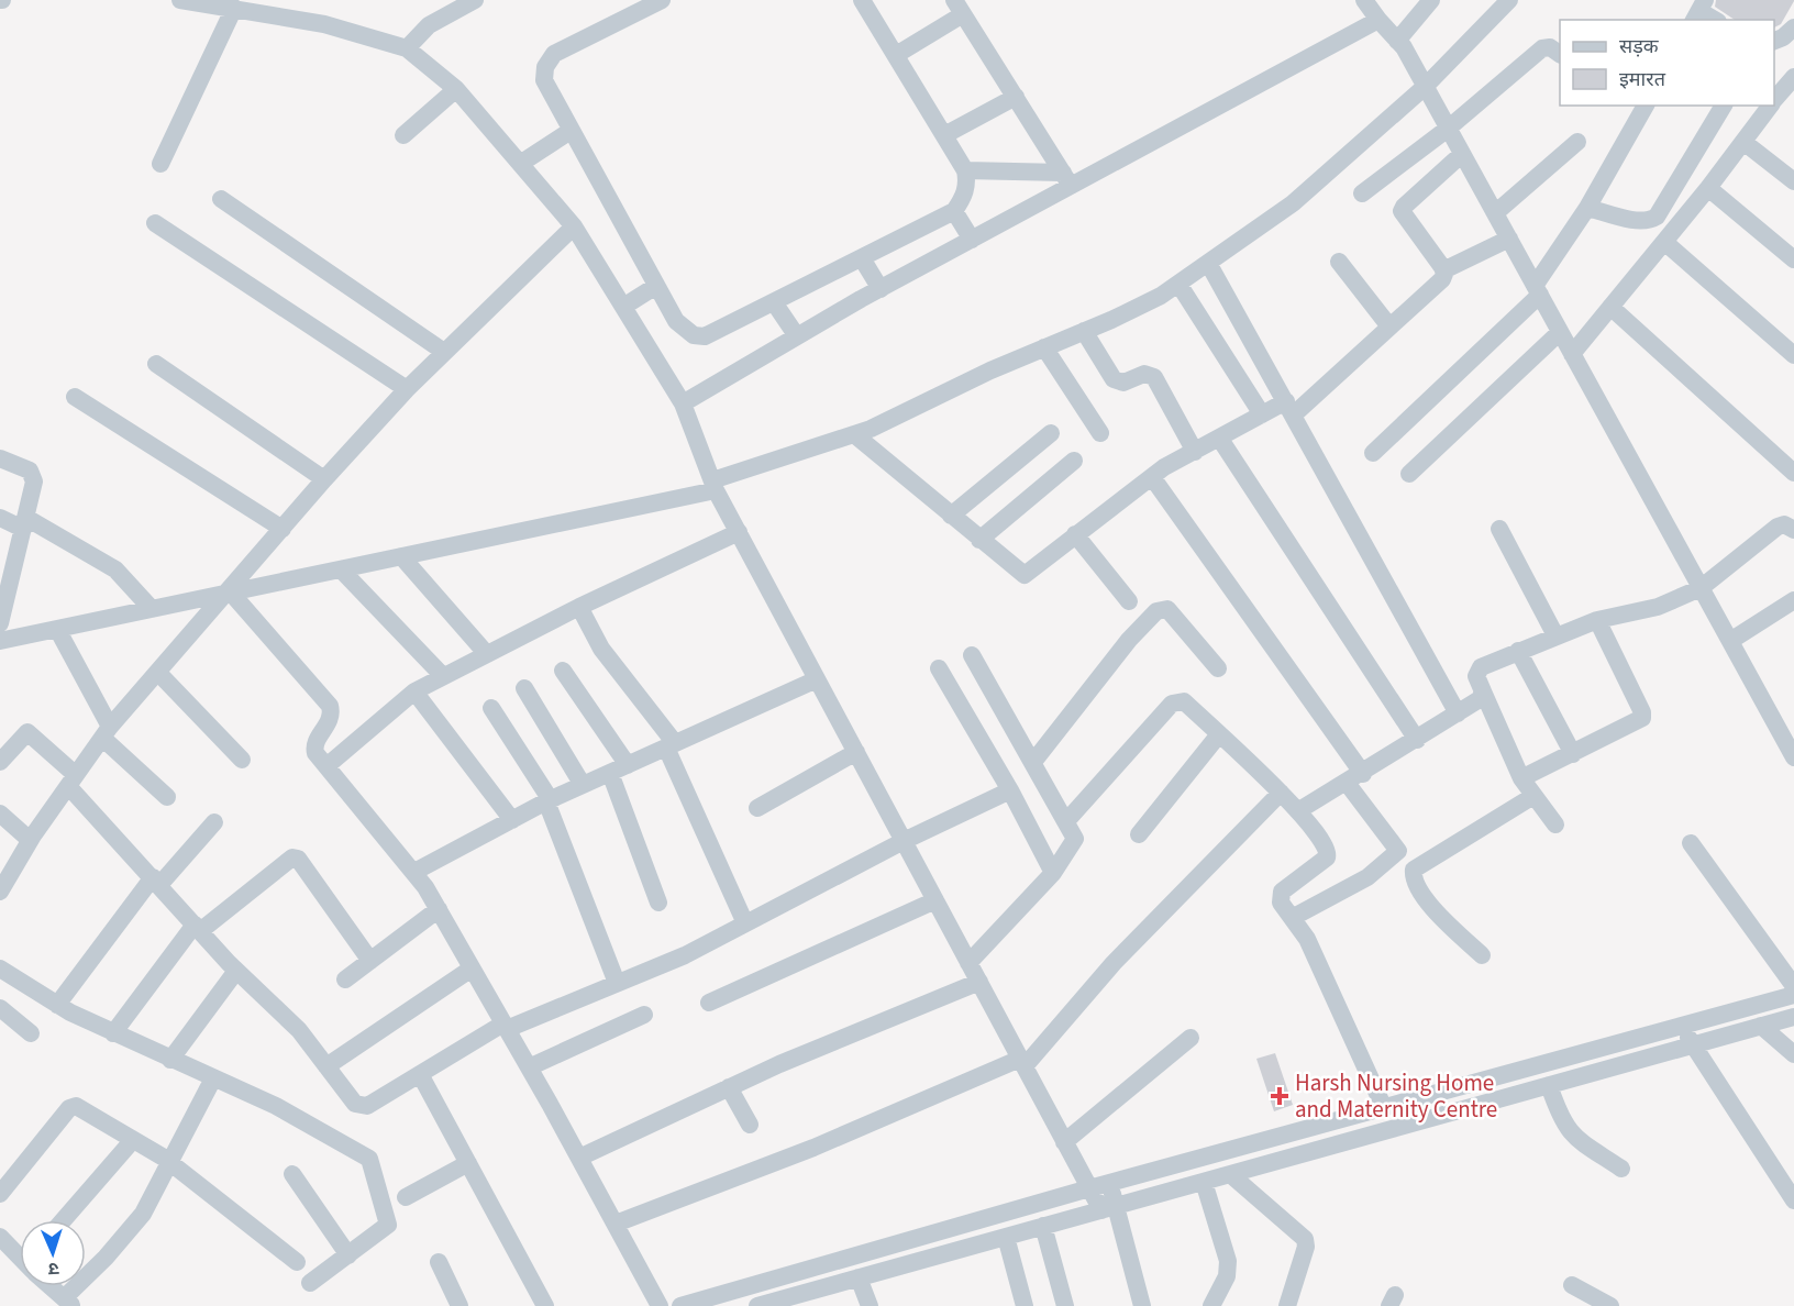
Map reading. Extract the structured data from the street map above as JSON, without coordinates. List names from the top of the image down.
{
  "places": {
    "health": ["Harsh Nursing Home and Maternity Centre"]
  },
  "legend": ["सड़क", "इमारत"],
  "north": "bottom"
}
